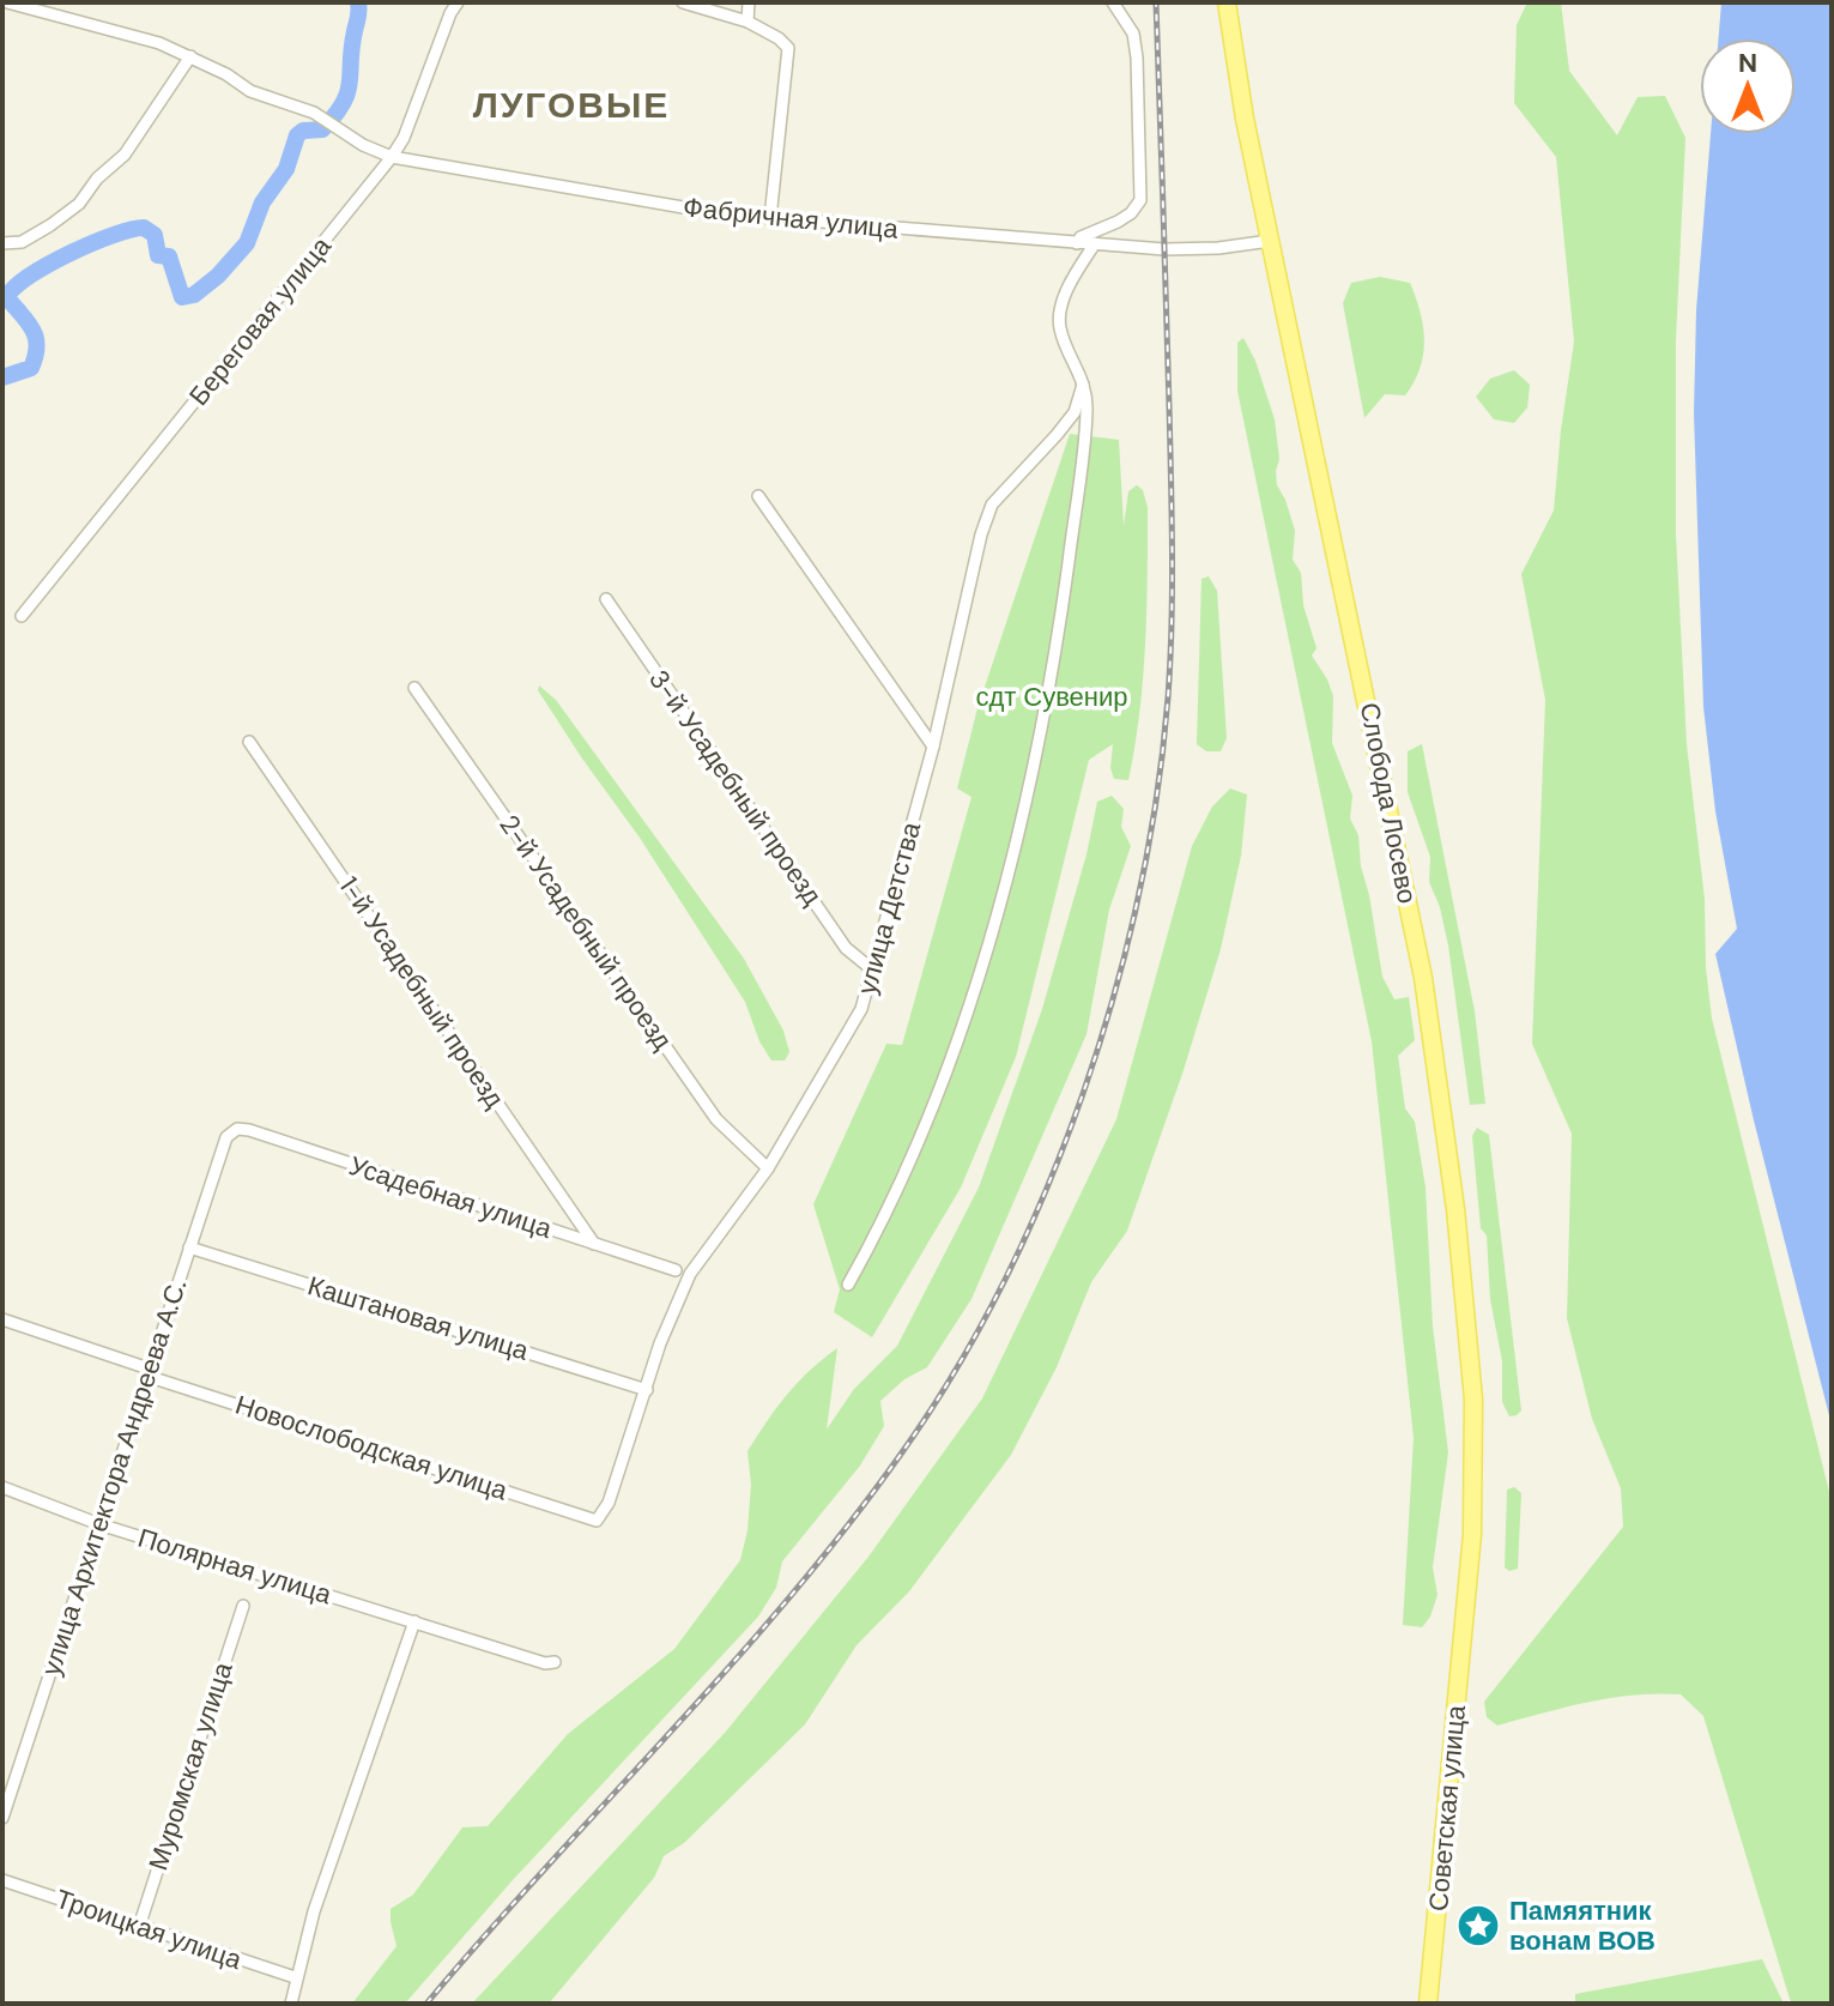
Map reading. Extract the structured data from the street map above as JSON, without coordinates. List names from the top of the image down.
{
  "streets": {
    "main road": ["Слобода Лосево", "Советская улица"],
    "street": [
      "Фабричная улица",
      "Береговая улица",
      "3-й Усадебный проезд",
      "улица Детства",
      "2-й Усадебный проезд",
      "1-й Усадебный проезд",
      "Усадебная улица",
      "Каштановая улица",
      "Новослободская улица",
      "улица Архитектора Андреева А.С.",
      "Полярная улица",
      "Муромская улица",
      "Троицкая улица"
    ]
  },
  "crossings": [
    ["Фабричная улица", "Береговая улица"],
    ["Фабричная улица", "Слобода Лосево"],
    ["3-й Усадебный проезд", "улица Детства"],
    ["Слобода Лосево", "Советская улица"],
    ["улица Детства", "2-й Усадебный проезд"],
    ["улица Детства", "Каштановая улица"],
    ["улица Детства", "Новослободская улица"],
    ["1-й Усадебный проезд", "Усадебная улица"],
    ["Усадебная улица", "улица Архитектора Андреева А.С."],
    ["Каштановая улица", "улица Архитектора Андреева А.С."],
    ["Новослободская улица", "улица Архитектора Андреева А.С."],
    ["улица Архитектора Андреева А.С.", "Полярная улица"],
    ["Муромская улица", "Троицкая улица"]
  ],
  "districts": ["ЛУГОВЫЕ"],
  "parks": ["сдт Сувенир"],
  "places": {
    "place": ["Памяятник вонам ВОВ"]
  },
  "north": "top"
}
